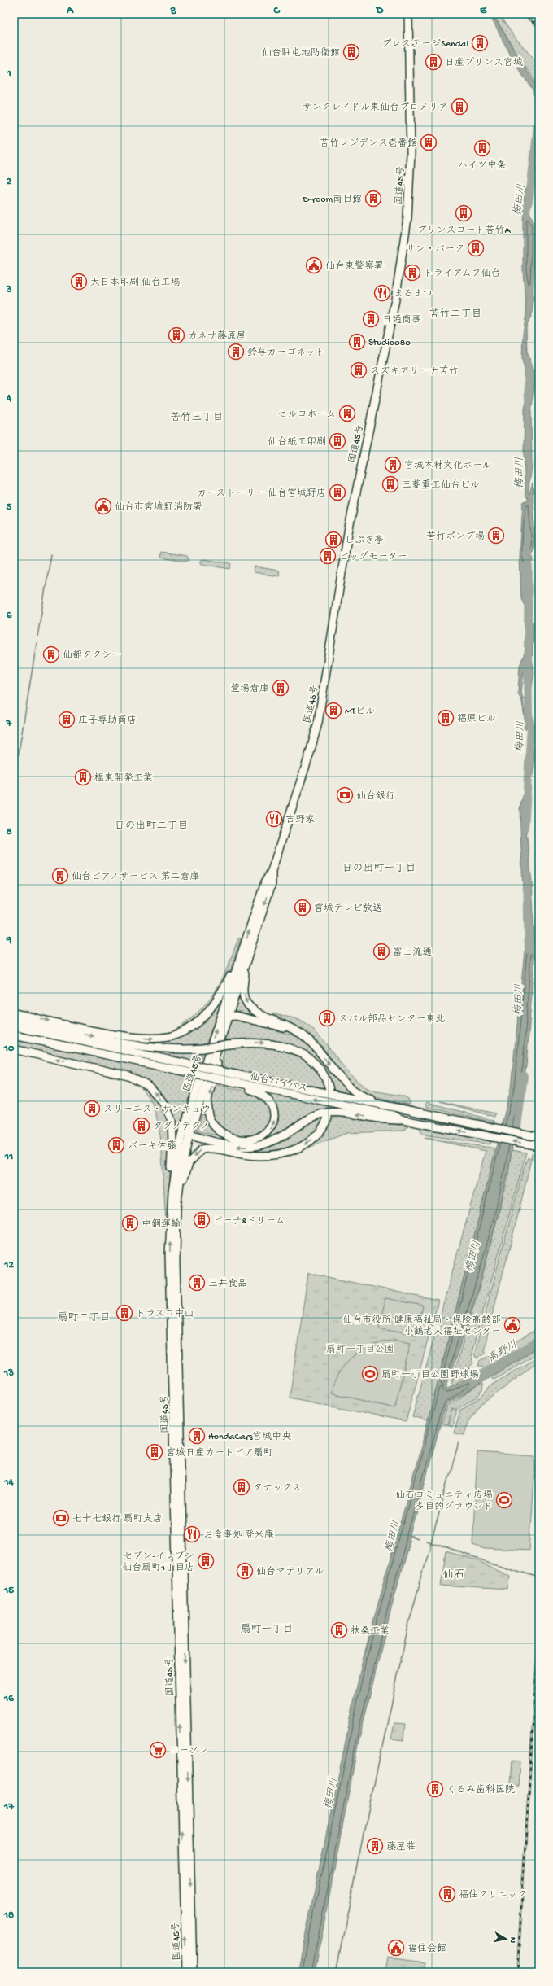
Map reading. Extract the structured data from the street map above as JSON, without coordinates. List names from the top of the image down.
{
  "streets": {
    "highway": ["国道45号", "仙台バイパス"]
  },
  "districts": [
    "苦竹二丁目",
    "苦竹三丁目",
    "日の出町二丁目",
    "日の出町一丁目",
    "扇町二丁目",
    "仙石",
    "扇町一丁目"
  ],
  "water": ["梅田川", "高野川"],
  "parks": ["扇町一丁目公園"],
  "places": {
    "building": [
      "プレステージSendai",
      "仙台駐屯地防衛館",
      "日産プリンス宮城",
      "サンクレイドル東仙台プロメリア",
      "苦竹レジデンス壱番館",
      "ハイツ中条",
      "D-room南目館",
      "プリンスコート苦竹A",
      "サン・パーク",
      "トライアムフ仙台",
      "大日本印刷 仙台工場",
      "日通商事",
      "カネサ藤原屋",
      "Studio080",
      "鈴与カーゴネット",
      "スズキアリーナ苦竹",
      "セルコホーム",
      "仙台紙工印刷",
      "宮城木材文化ホール",
      "三菱重工仙台ビル",
      "カーストーリー 仙台宮城野店",
      "苦竹ポンプ場",
      "しぶき亭",
      "ビッグモーター",
      "仙都タクシー",
      "萱場倉庫",
      "MTビル",
      "福原ビル",
      "庄子専助商店",
      "極東開発工業",
      "仙台ピアノサービス 第二倉庫",
      "宮城テレビ放送",
      "富士流通",
      "スバル部品センター東北",
      "スリーエス・サンキュウ",
      "タダノテクノ",
      "ボーキ佐藤",
      "ピーチ&ドリーム",
      "中鋼運輸",
      "三井食品",
      "トラスコ中山",
      "HondaCars宮城中央",
      "宮城日産カートピア扇町",
      "タナックス",
      "セブン-イレブン 仙台扇町1丁目店",
      "仙台マテリアル",
      "扶桑工業",
      "くるみ歯科医院",
      "藤屋荘",
      "福住クリニック"
    ],
    "public building": [
      "仙台東警察署",
      "仙台市宮城野消防署",
      "仙台市役所 健康福祉局・保険高齢部 小鶴老人福祉センター",
      "福住会館"
    ],
    "restaurant": ["まるまつ", "吉野家", "お食事処 登米庵"],
    "bank": ["仙台銀行", "七十七銀行 扇町支店"],
    "sports": ["扇町一丁目公園野球場", "仙石コミュニティ広場 多目的グラウンド"],
    "supermarket": ["ローソン"]
  },
  "north": "right",
  "grid": {
    "columns": [
      "A",
      "B",
      "C",
      "D",
      "E"
    ],
    "rows": [
      "1",
      "2",
      "3",
      "4",
      "5",
      "6",
      "7",
      "8",
      "9",
      "10",
      "11",
      "12",
      "13",
      "14",
      "15",
      "16",
      "17",
      "18"
    ]
  }
}
